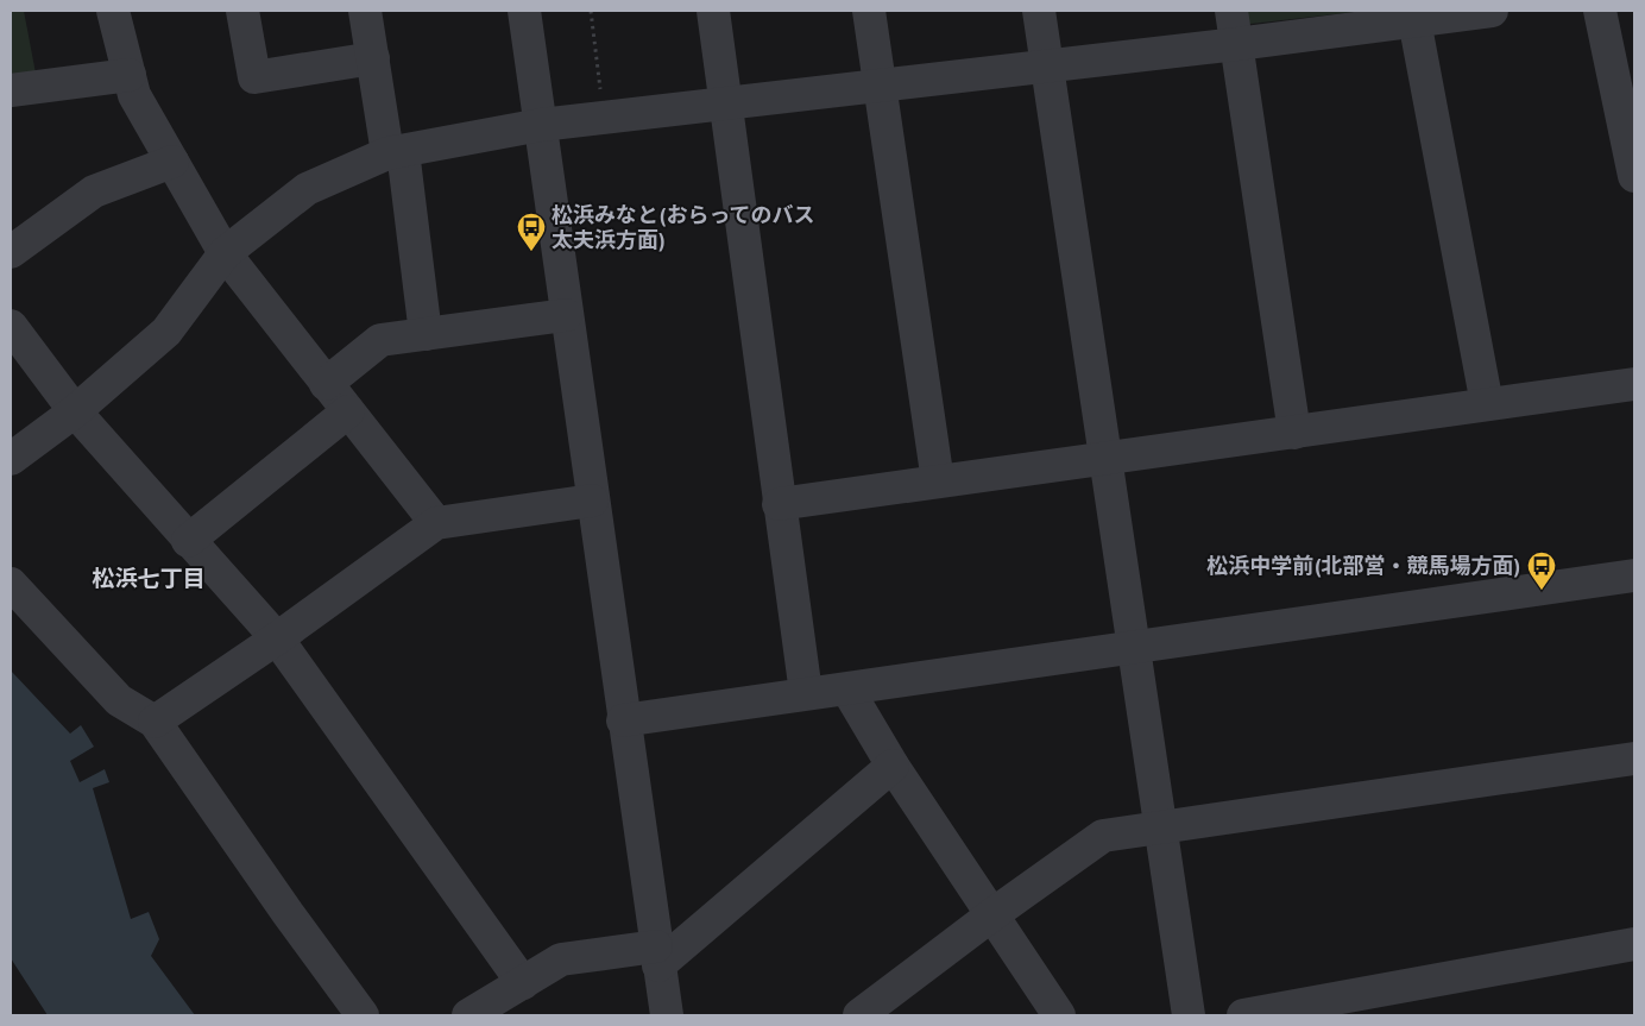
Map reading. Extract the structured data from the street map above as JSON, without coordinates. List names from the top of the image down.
{
  "districts": ["松浜七丁目"],
  "places": {
    "bus stop": ["松浜みなと(おらってのバス 太夫浜方面)", "松浜中学前(北部営・競馬場方面)"]
  }
}
